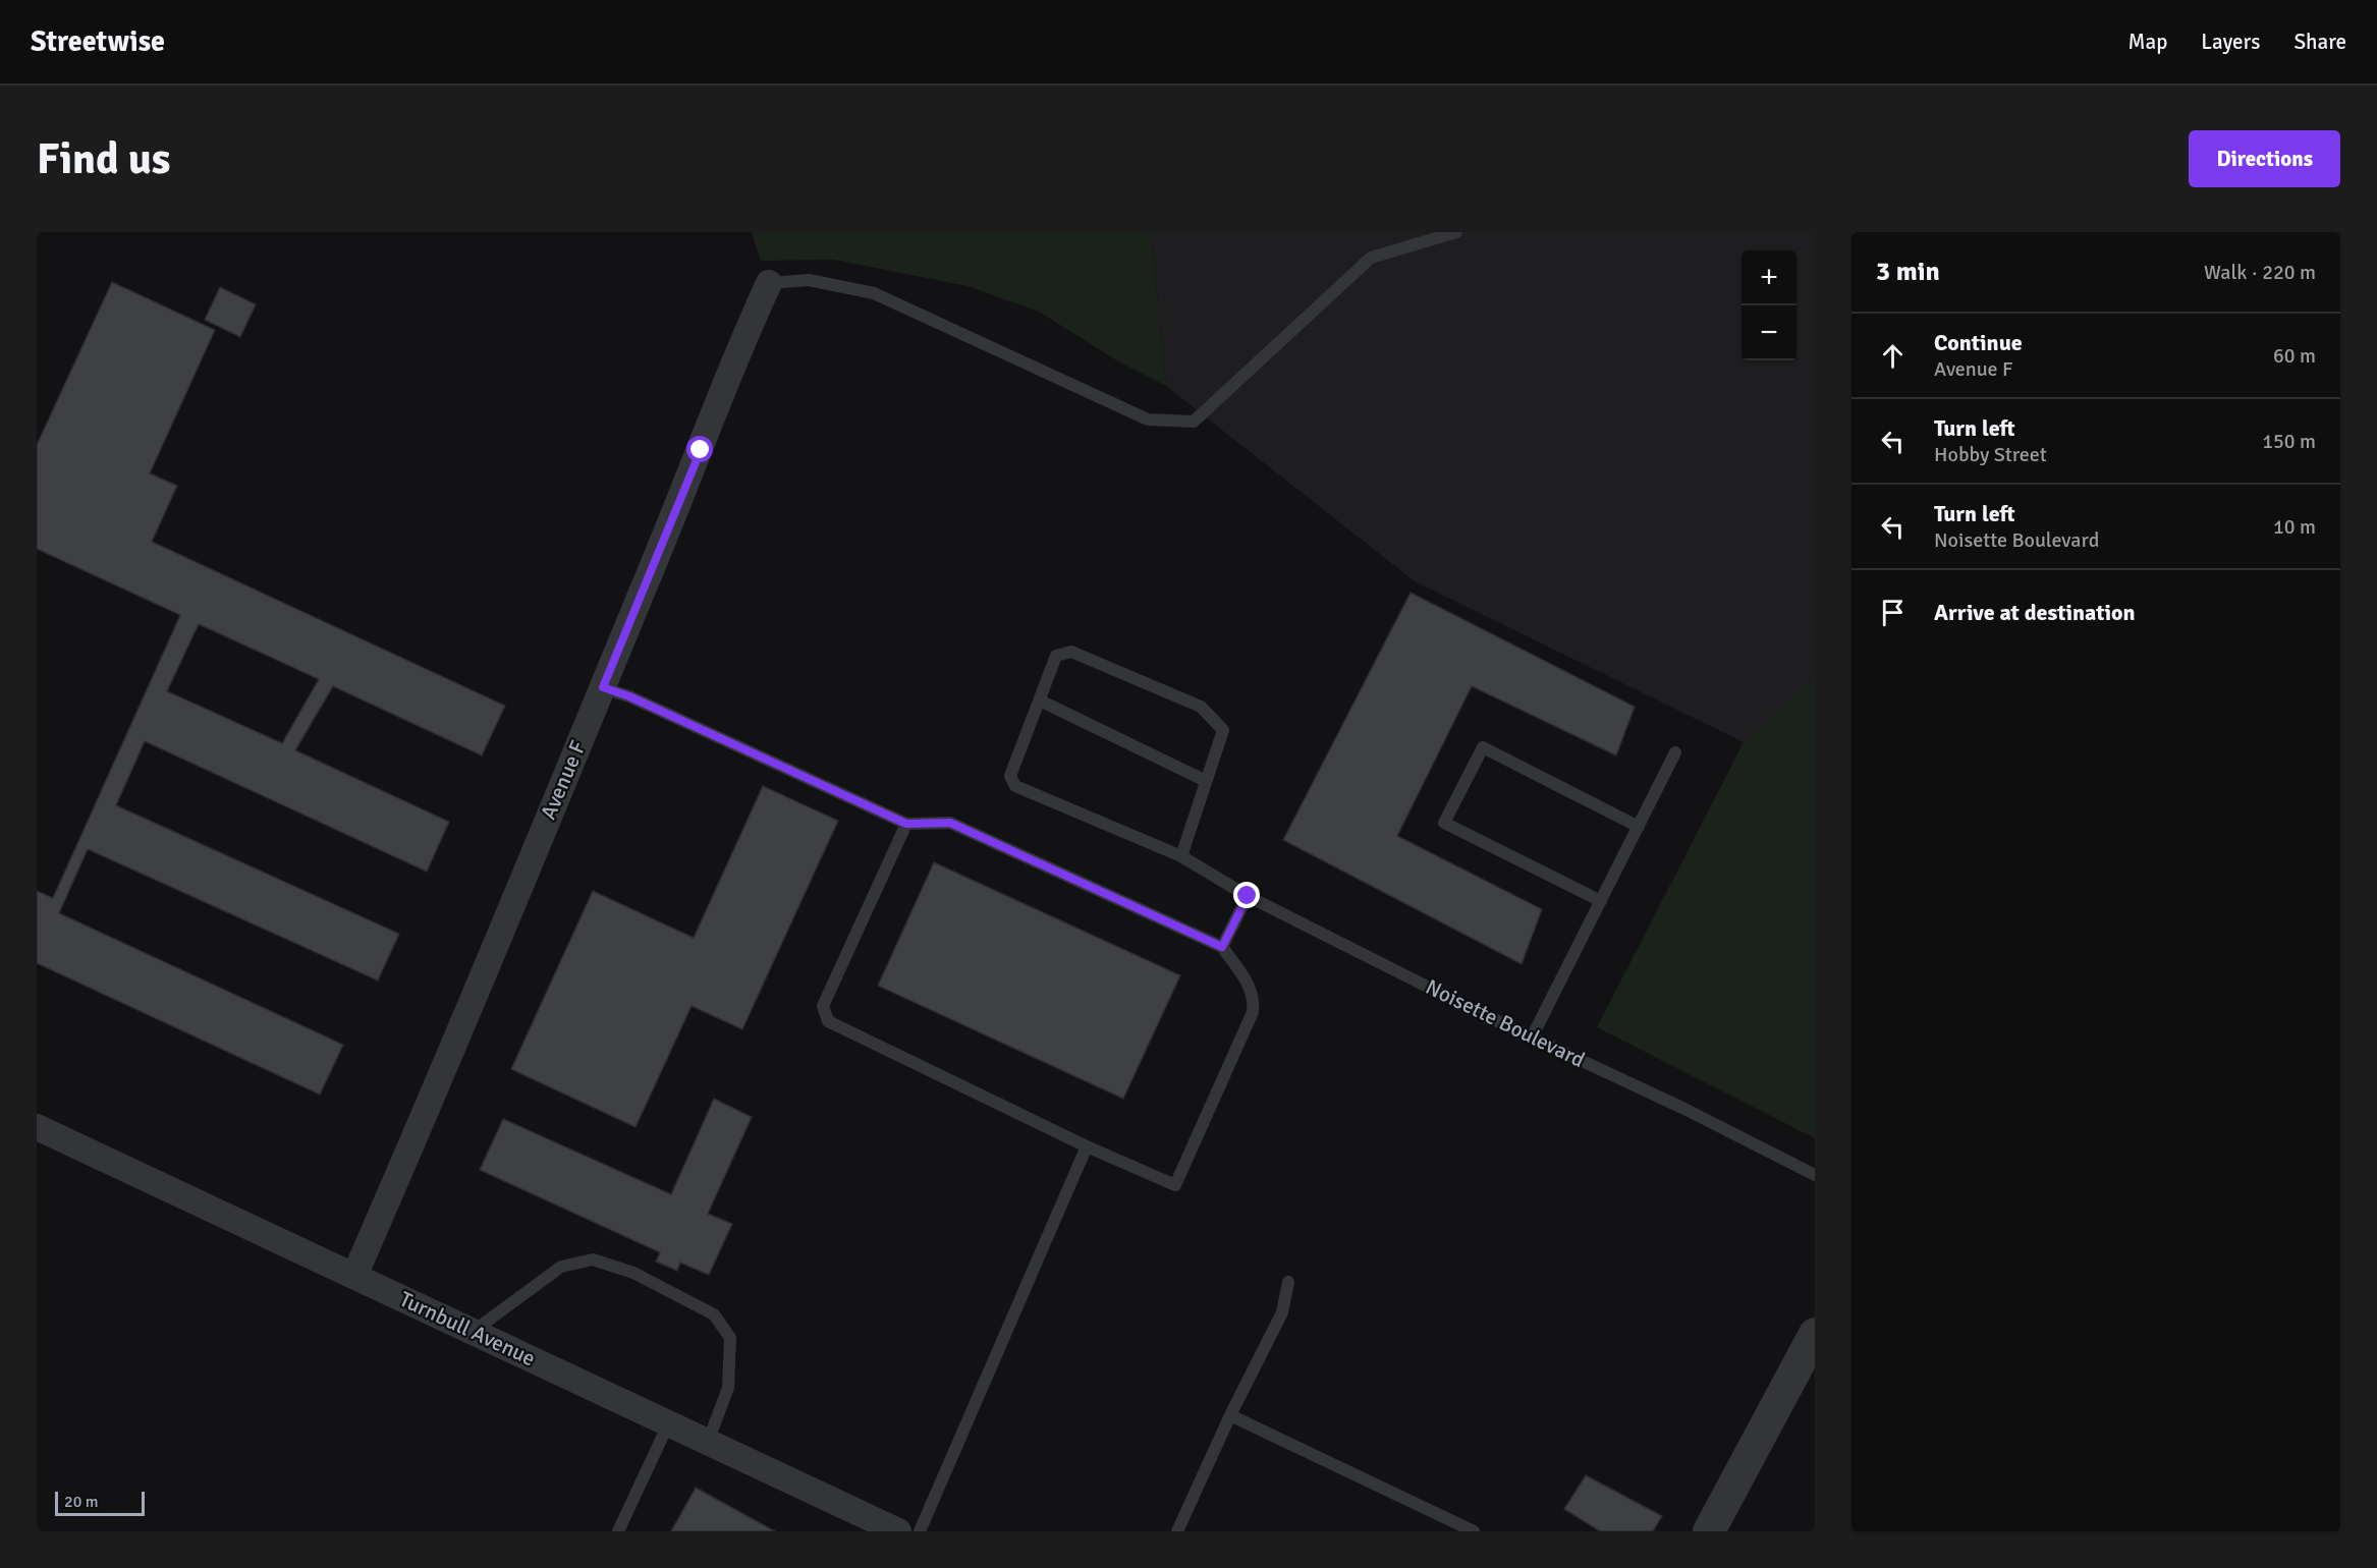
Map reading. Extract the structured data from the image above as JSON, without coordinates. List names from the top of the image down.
{
  "streets": {
    "street": ["Avenue F", "Turnbull Avenue"],
    "lane": ["Noisette Boulevard"]
  },
  "crossings": [
    ["Avenue F", "Turnbull Avenue"]
  ],
  "scale_bar": "20 m",
  "page": {
    "header": "Streetwise",
    "nav": ["Map", "Layers", "Share"],
    "buttons": "Directions",
    "title": "Find us",
    "heading": ["3 min", "Walk · 220 m"],
    "map_buttons": ["+", "−"],
    "list": [
      ["Continue", "Avenue F", "60 m"],
      ["Turn left", "Hobby Street", "150 m"],
      ["Turn left", "Noisette Boulevard", "10 m"],
      "Arrive at destination"
    ],
    "scale": "20 m"
  }
}
